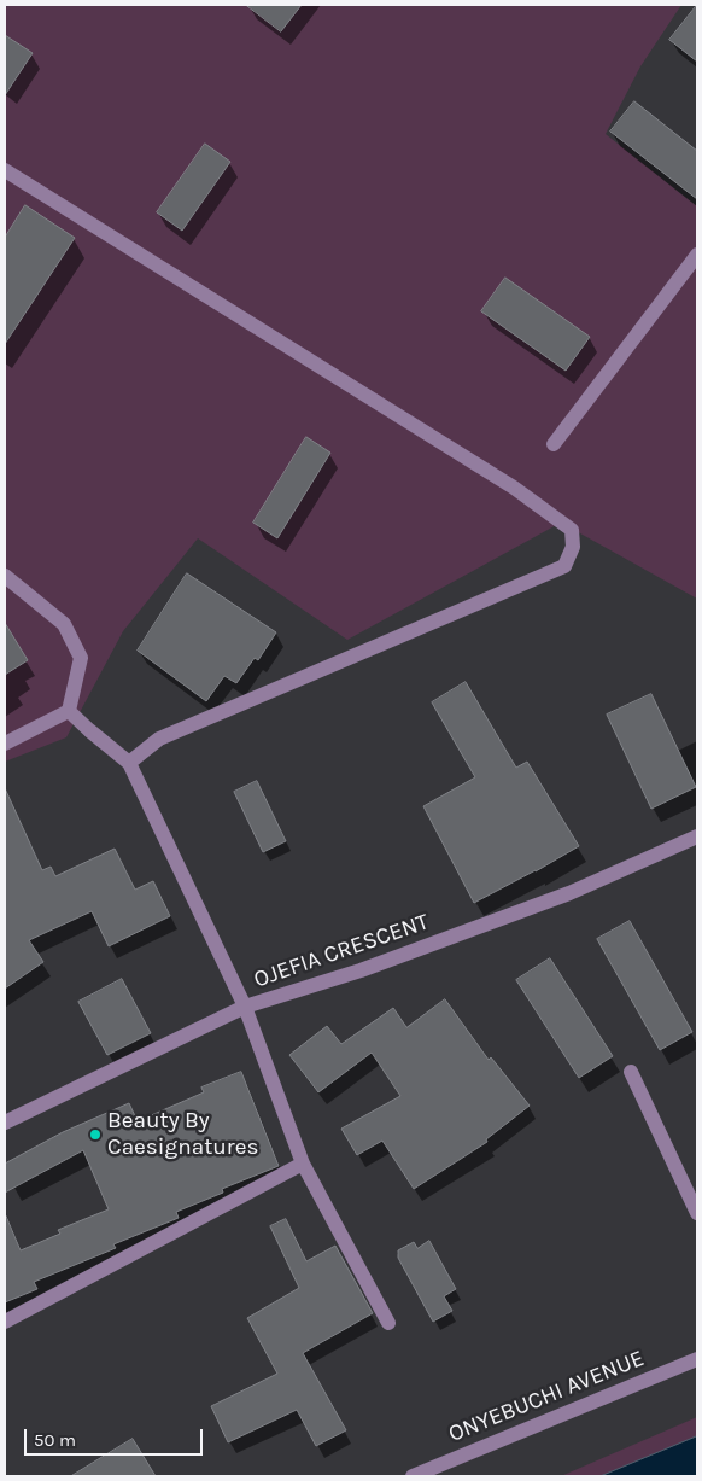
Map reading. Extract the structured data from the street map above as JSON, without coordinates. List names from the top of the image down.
{
  "streets": {
    "street": ["OJEFIA CRESCENT", "ONYEBUCHI AVENUE"]
  },
  "places": ["Beauty By Caesignatures"],
  "scale_bar": "50 m"
}
